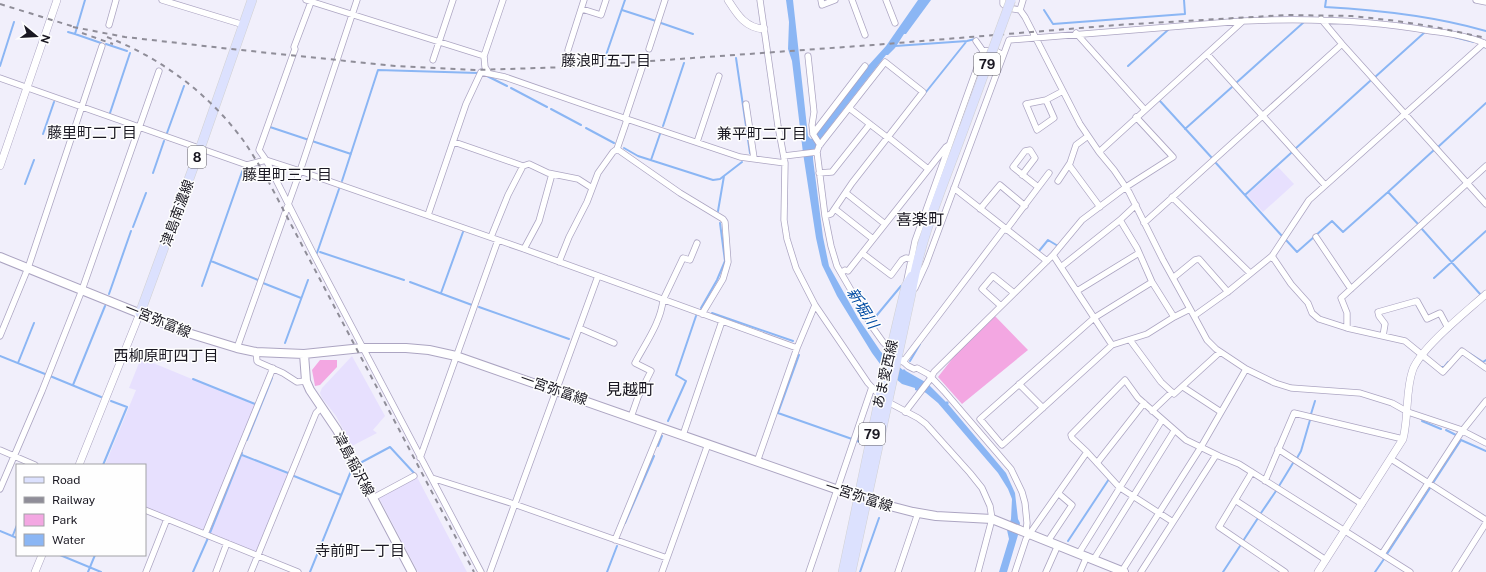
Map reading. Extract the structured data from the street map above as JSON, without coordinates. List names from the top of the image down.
{
  "streets": {
    "main road": [
      "79",
      "8",
      "津島南濃線",
      "一宮弥富線",
      "あま愛西線",
      "津島稲沢線"
    ]
  },
  "crossings": [
    ["津島南濃線", "一宮弥富線"],
    ["一宮弥富線", "あま愛西線"],
    ["一宮弥富線", "津島稲沢線"]
  ],
  "districts": [
    "藤浪町五丁目",
    "藤里町二丁目",
    "兼平町二丁目",
    "藤里町三丁目",
    "喜楽町",
    "西柳原町四丁目",
    "見越町",
    "寺前町一丁目"
  ],
  "water": ["新堀川"],
  "legend": [
    "Road",
    "Railway",
    "Park",
    "Water"
  ],
  "north": "right"
}
